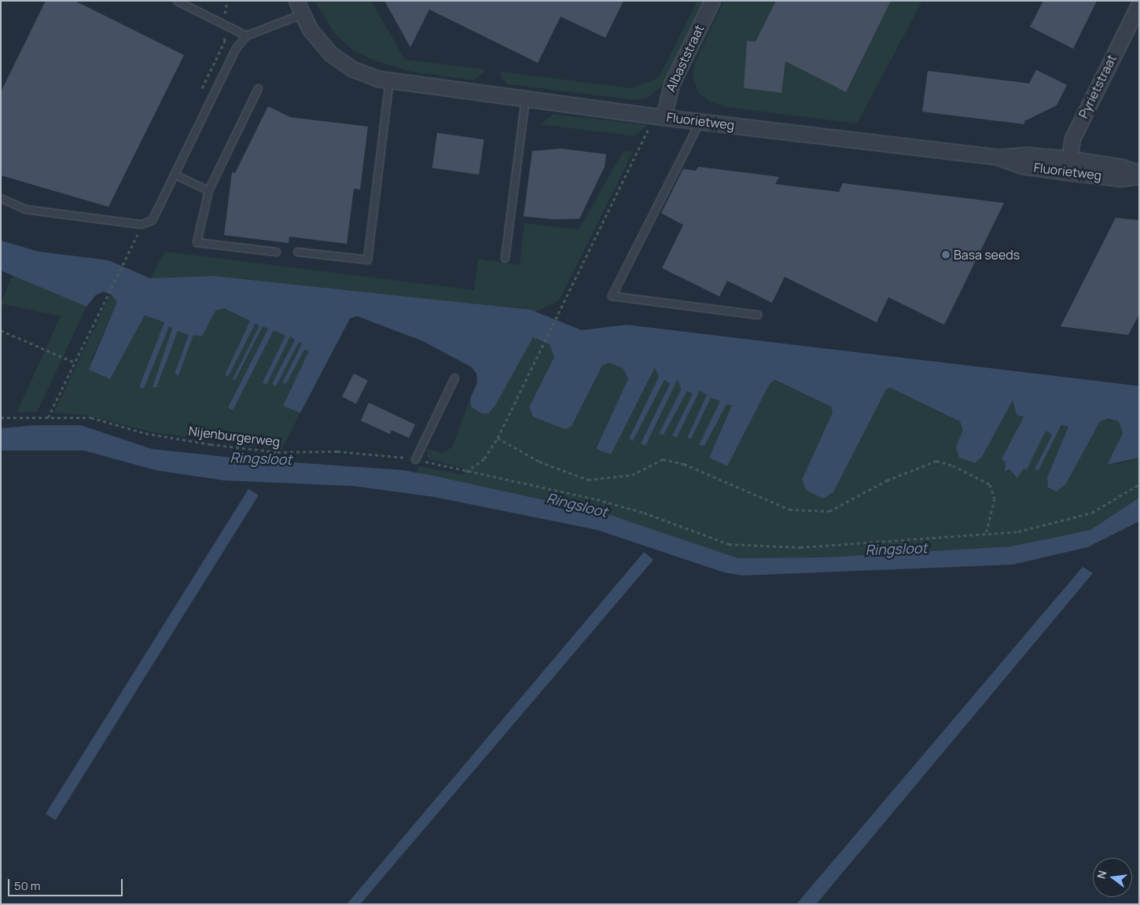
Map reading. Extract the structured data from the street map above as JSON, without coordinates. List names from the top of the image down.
{
  "streets": {
    "street": ["Albaststraat", "Pyrietstraat", "Fluorietweg"],
    "path": ["Nijenburgerweg"]
  },
  "crossings": [
    ["Albaststraat", "Fluorietweg"],
    ["Pyrietstraat", "Fluorietweg"]
  ],
  "water": ["Ringsloot"],
  "places": ["Basa seeds"],
  "scale_bar": "50 m",
  "north": "left"
}
